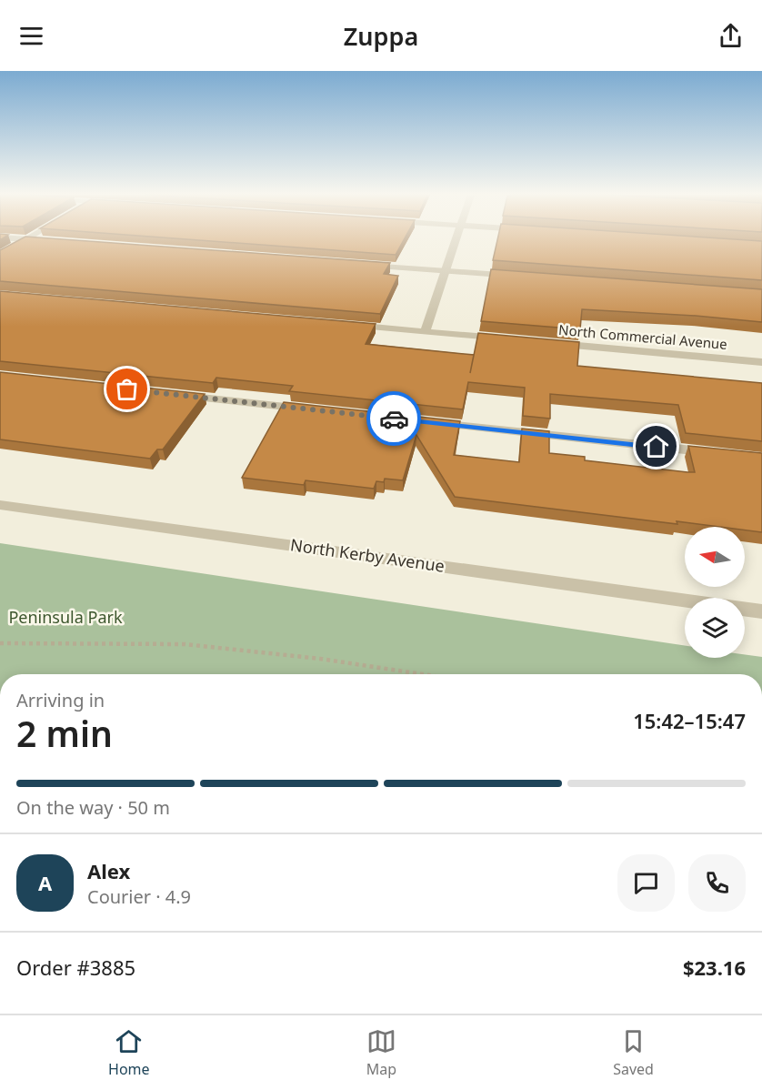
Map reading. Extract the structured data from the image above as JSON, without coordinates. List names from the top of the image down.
{
  "streets": {
    "street": ["North Commercial Avenue", "North Kerby Avenue"]
  },
  "parks": ["Peninsula Park"],
  "north": "left",
  "page": {
    "header": "Zuppa",
    "heading": ["2 min", "Arriving in", "15:42–15:47"],
    "panel": [
      "Alex",
      "Courier · 4.9",
      "Order #3885",
      "$23.16"
    ],
    "bar": "On the way · 50 m",
    "round": "A",
    "tabs": ["Home", "Map", "Saved"]
  }
}
